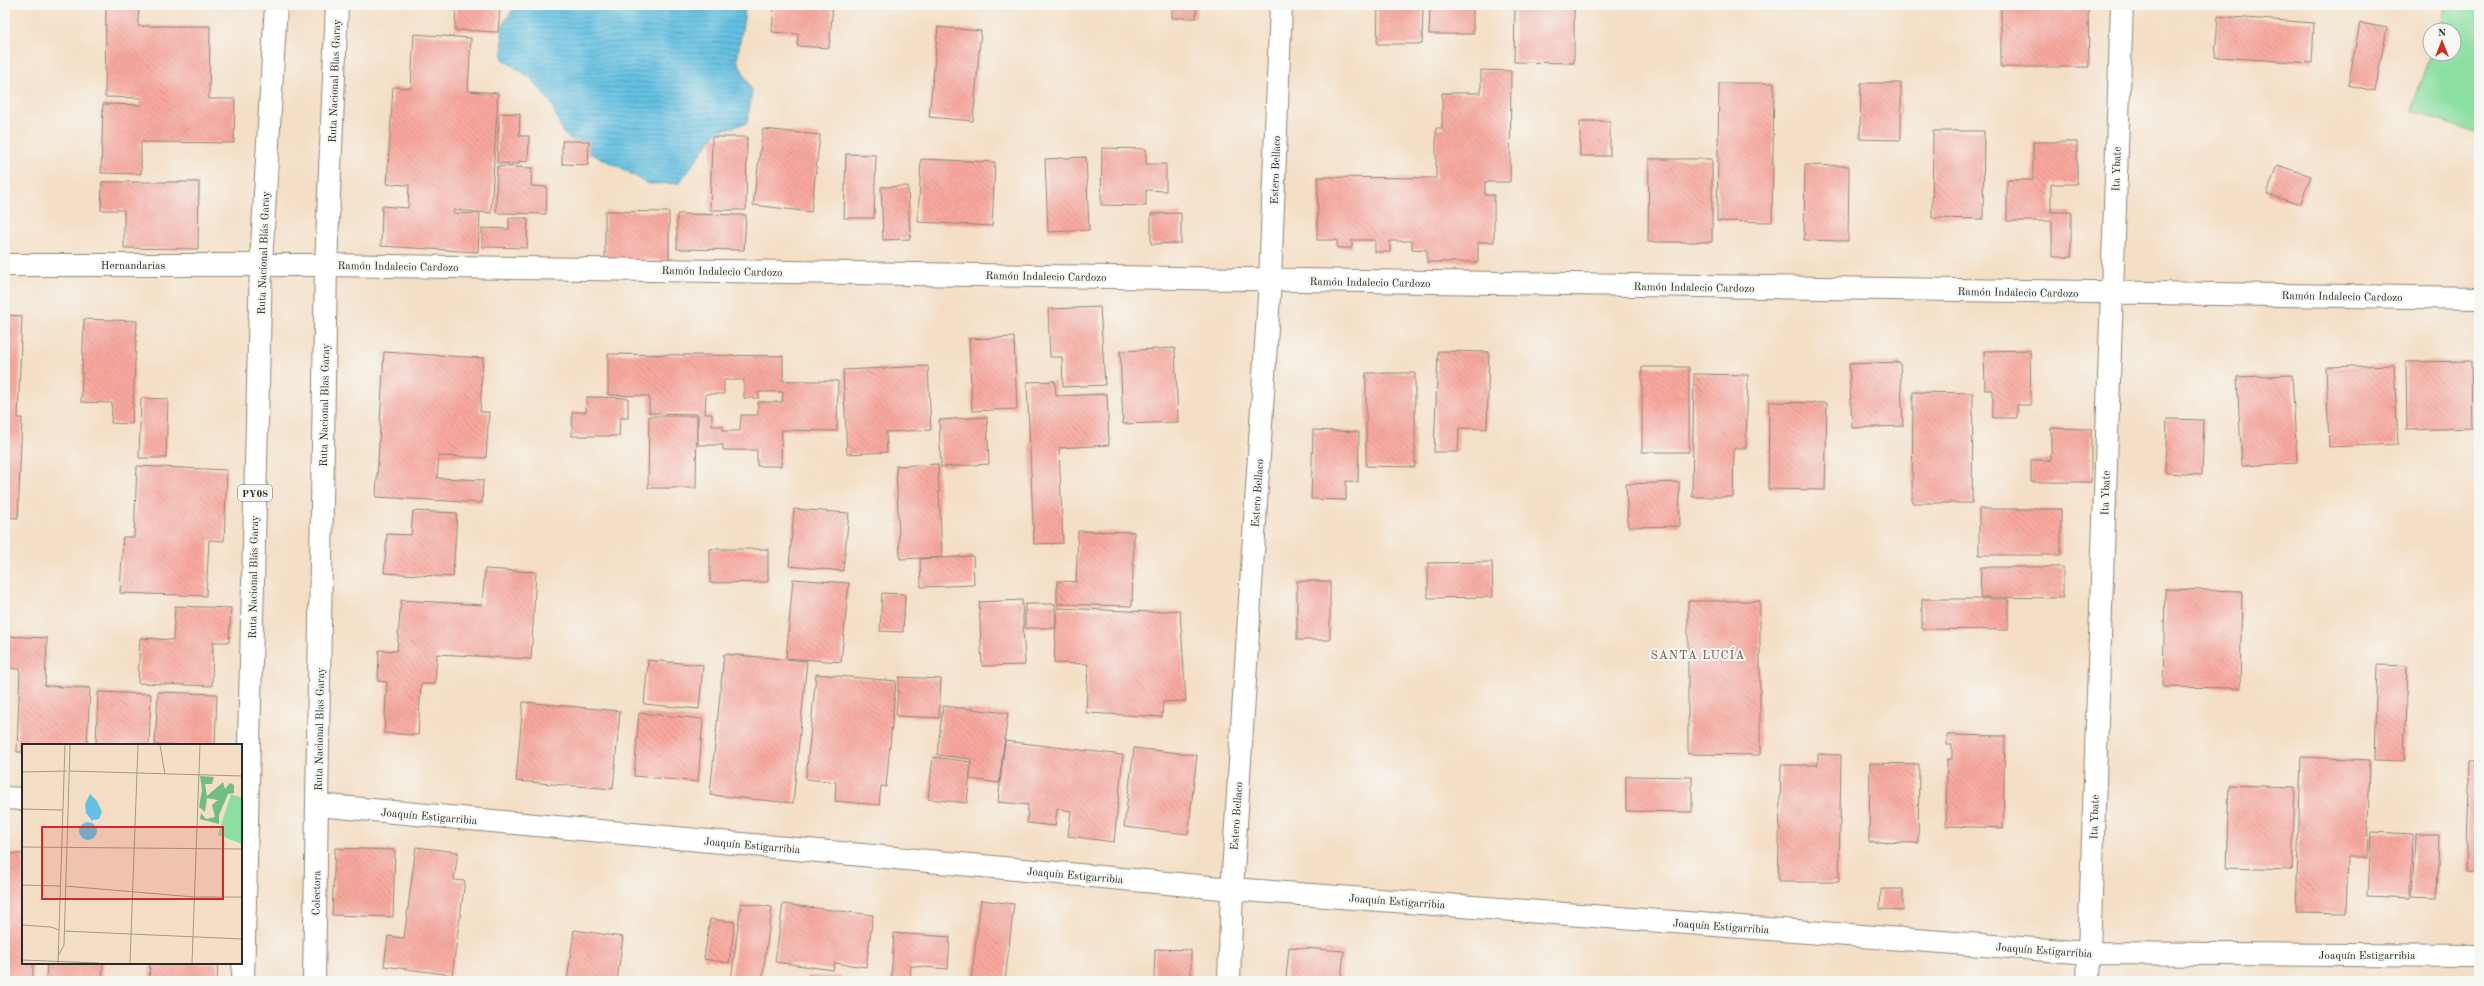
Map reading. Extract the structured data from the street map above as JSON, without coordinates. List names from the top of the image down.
{
  "streets": {
    "main road": [
      "Ruta Nacional Blas Garay",
      "Ita Ybate",
      "Estero Bellaco",
      "Ruta Nacional Blás Garay",
      "Hernandarias",
      "Ramón Indalecio Cardozo",
      "PY08",
      "Joaquín Estigarribia",
      "Colectora"
    ]
  },
  "crossings": [
    ["Ruta Nacional Blas Garay", "Ramón Indalecio Cardozo"],
    ["Ruta Nacional Blas Garay", "Joaquín Estigarribia"],
    ["Ruta Nacional Blas Garay", "Colectora"],
    ["Ita Ybate", "Ramón Indalecio Cardozo"],
    ["Ita Ybate", "Joaquín Estigarribia"],
    ["Estero Bellaco", "Ramón Indalecio Cardozo"],
    ["Estero Bellaco", "Joaquín Estigarribia"],
    ["Ruta Nacional Blás Garay", "Hernandarias"],
    ["Ruta Nacional Blás Garay", "Ramón Indalecio Cardozo"],
    ["Hernandarias", "Ramón Indalecio Cardozo"],
    ["Joaquín Estigarribia", "Colectora"]
  ],
  "districts": ["SANTA LUCÍA"],
  "north": "top"
}
